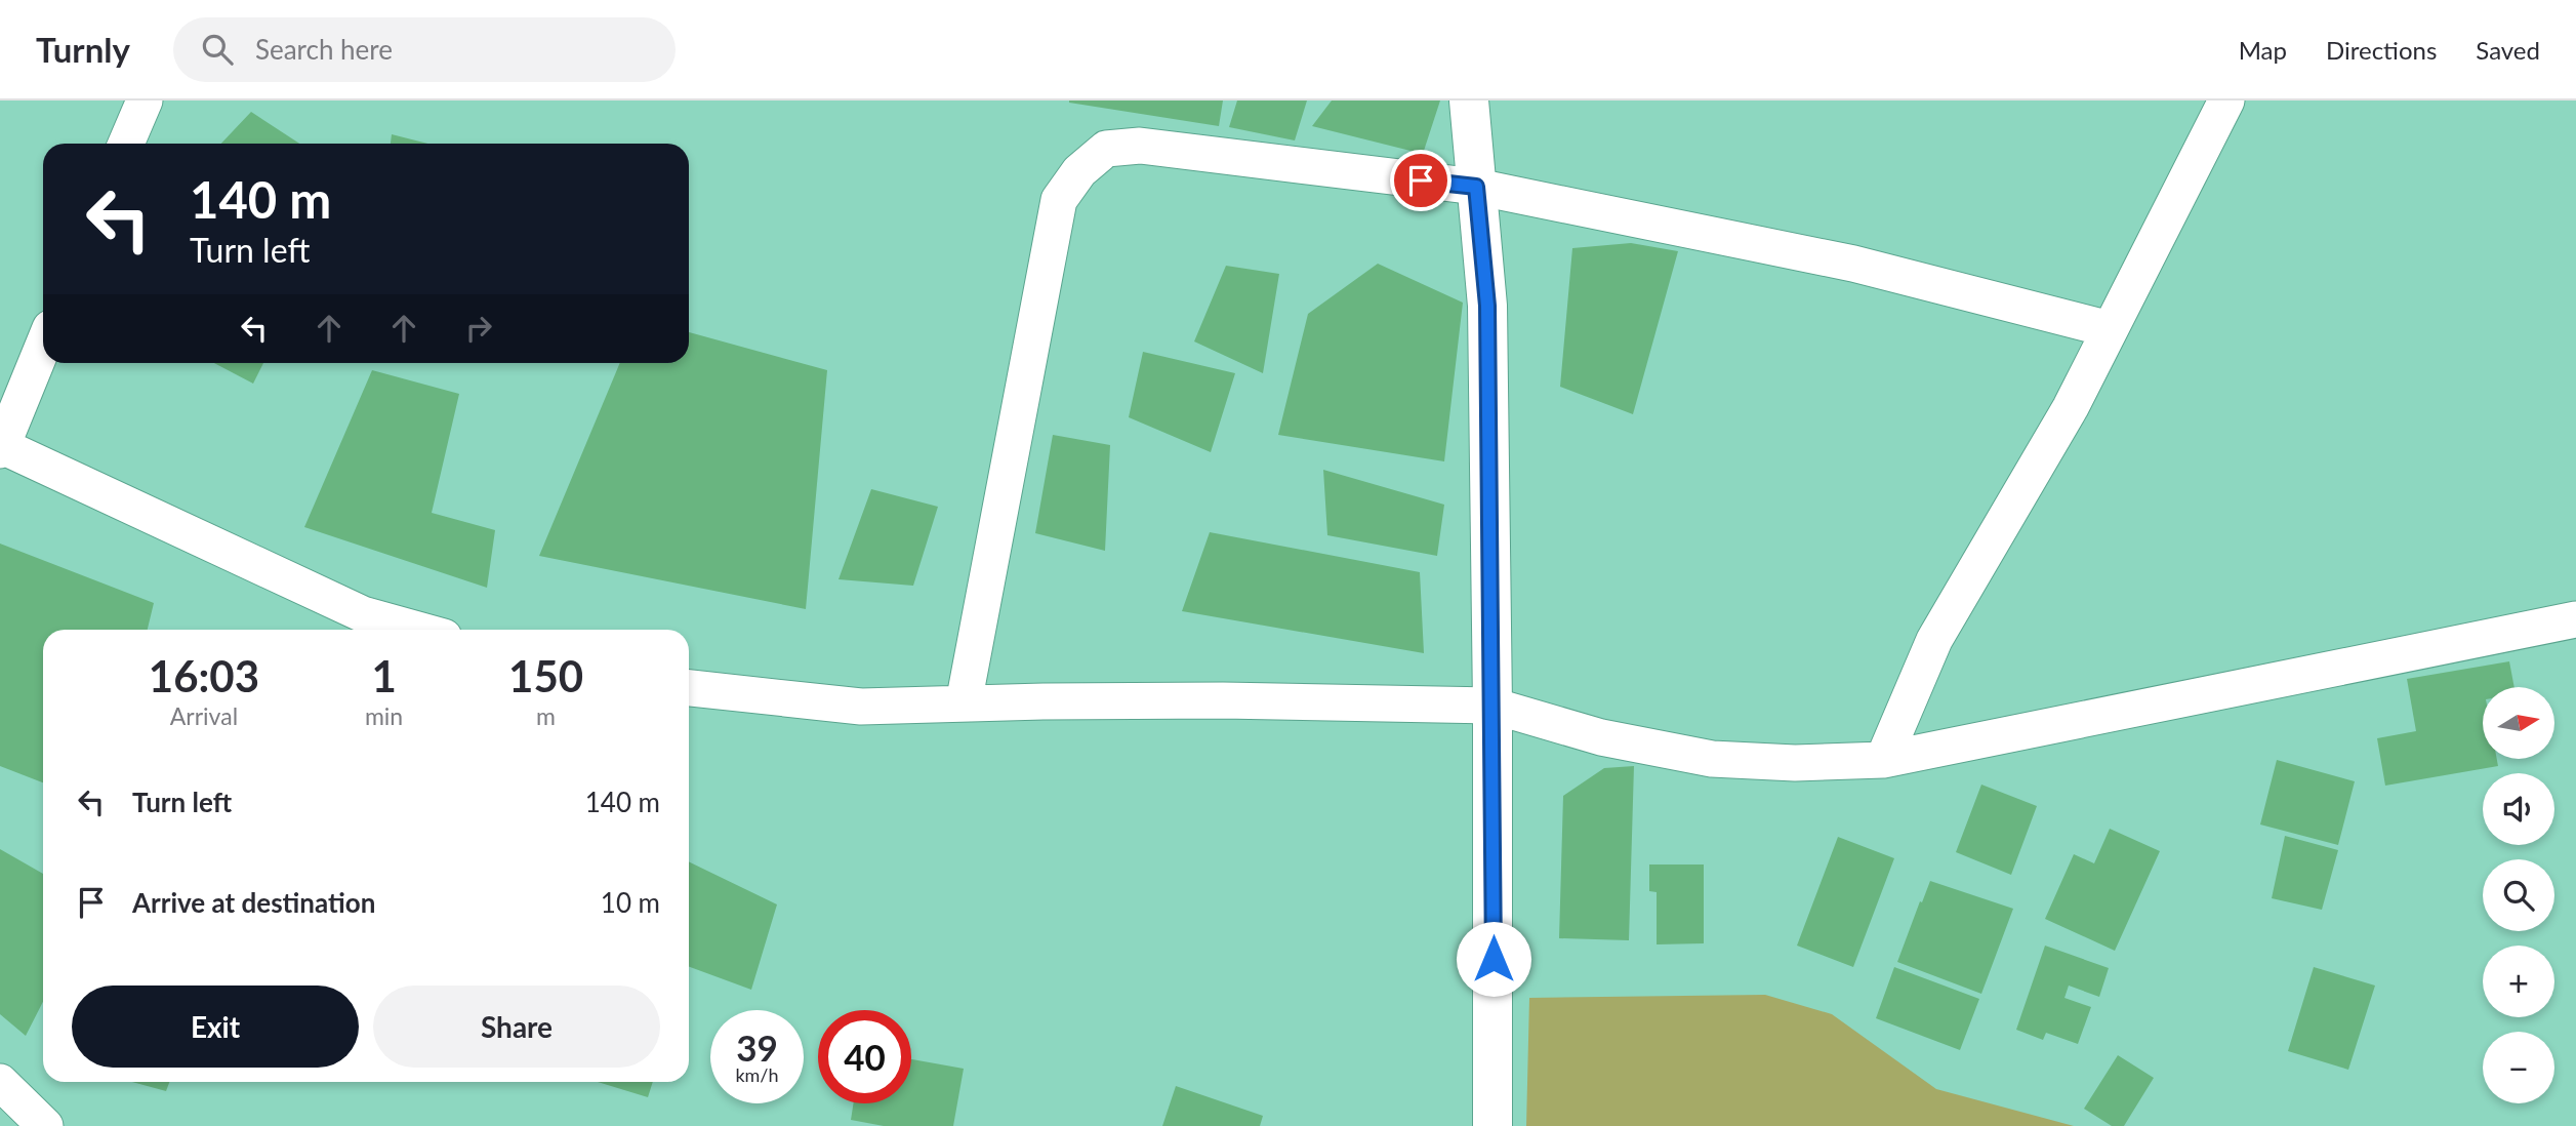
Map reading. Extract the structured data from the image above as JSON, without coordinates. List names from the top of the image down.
{
  "north": "right",
  "page": {
    "header": "Turnly",
    "search": "Search here",
    "nav": ["Map", "Directions", "Saved"],
    "turn": ["140 m", "Turn left"],
    "eta": [
      "16:03",
      "Arrival",
      "1",
      "min",
      "150",
      "m"
    ],
    "map_buttons": ["+", "−"],
    "list": [
      {
        "name": "Turn left",
        "value": "140 m"
      },
      {
        "name": "Arrive at destination",
        "value": "10 m"
      }
    ],
    "buttons": ["Exit", "Share"],
    "speed": "39 km/h",
    "limit": "40"
  }
}
